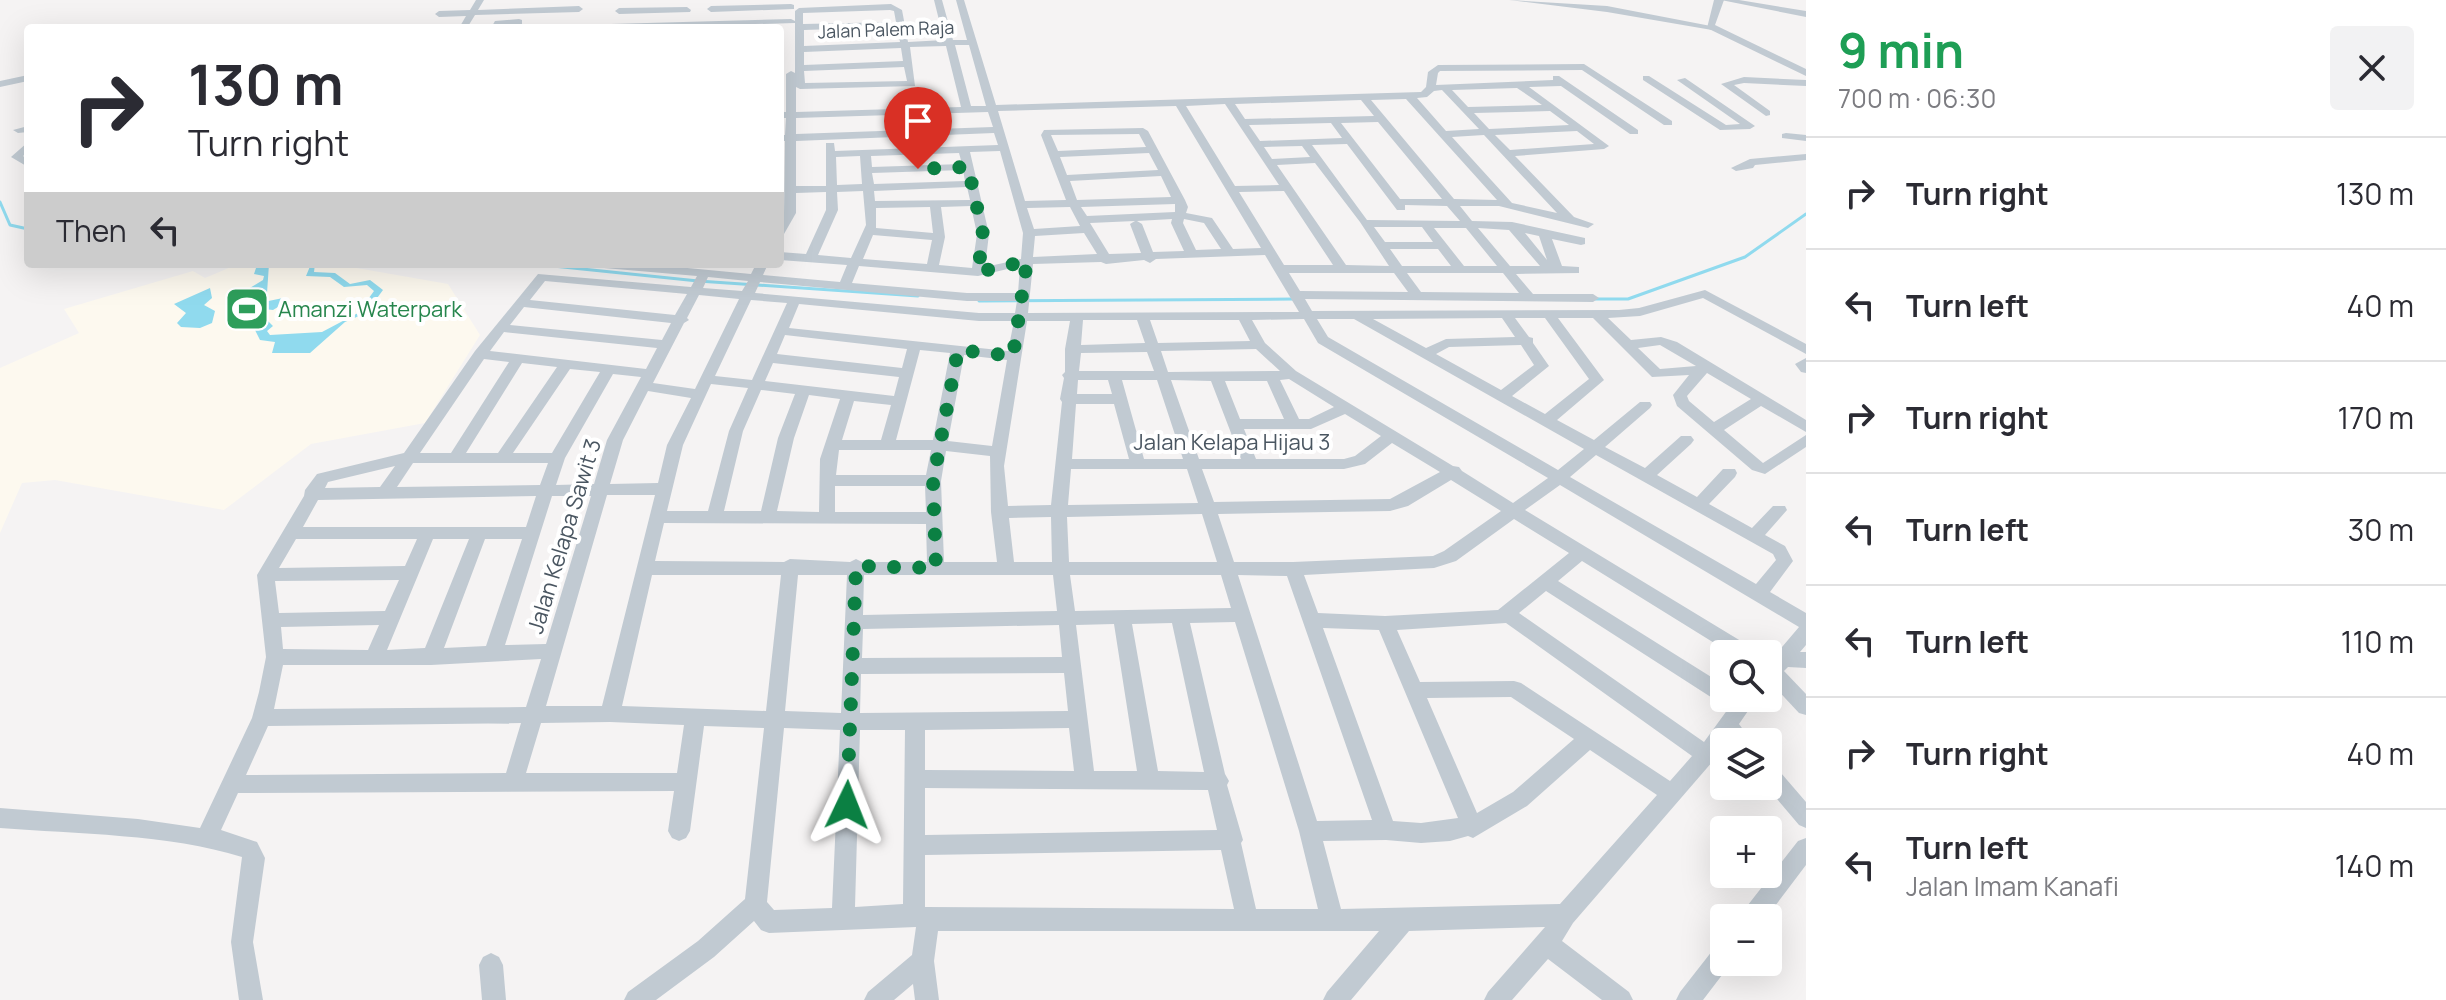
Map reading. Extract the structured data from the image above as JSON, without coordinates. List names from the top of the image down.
{
  "streets": {
    "street": ["Jalan Palem Raja", "Jalan Kelapa Hijau 3", "Jalan Kelapa Sawit 3"]
  },
  "places": {
    "sports": ["Amanzi Waterpark"]
  },
  "page": {
    "heading": ["9 min", "700 m · 06:30"],
    "turn": ["130 m", "Turn right"],
    "list": [
      {
        "name": "Turn right",
        "value": "130 m"
      },
      {
        "name": "Turn left",
        "value": "40 m"
      },
      {
        "name": "Turn right",
        "value": "170 m"
      },
      {
        "name": "Turn left",
        "value": "30 m"
      },
      {
        "name": "Turn left",
        "value": "110 m"
      },
      {
        "name": "Turn right",
        "value": "40 m"
      },
      {
        "name": "Turn left",
        "note": "Jalan Imam Kanafi",
        "value": "140 m"
      }
    ],
    "then": "Then",
    "map_buttons": ["+", "−"]
  }
}
